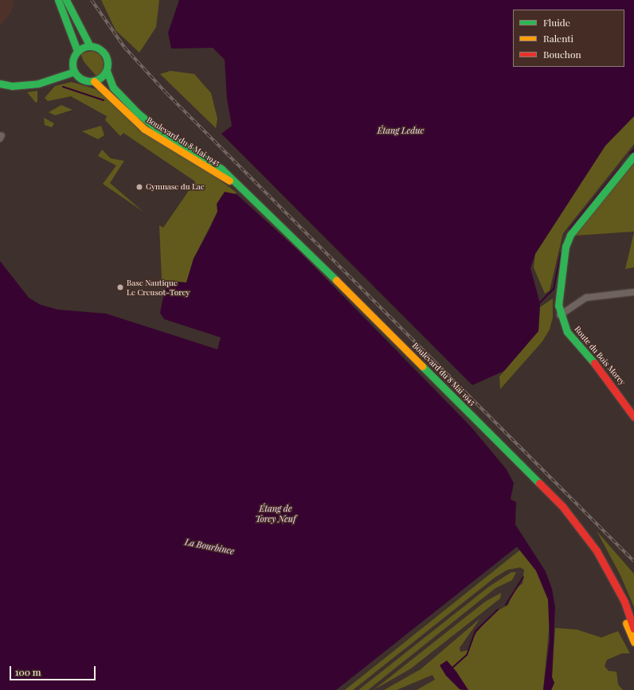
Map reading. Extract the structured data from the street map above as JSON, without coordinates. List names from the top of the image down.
{
  "streets": {
    "main road": ["Boulevard du 8 Mai 1945", "Route du Bois Morey"]
  },
  "water": ["Étang Leduc", "Étang de Torcy Neuf", "La Bourbince"],
  "places": ["Gymnase du Lac", "Base Nautique Le Creusot-Torcy"],
  "legend": ["Fluide", "Ralenti", "Bouchon"],
  "scale_bar": "100 m"
}
